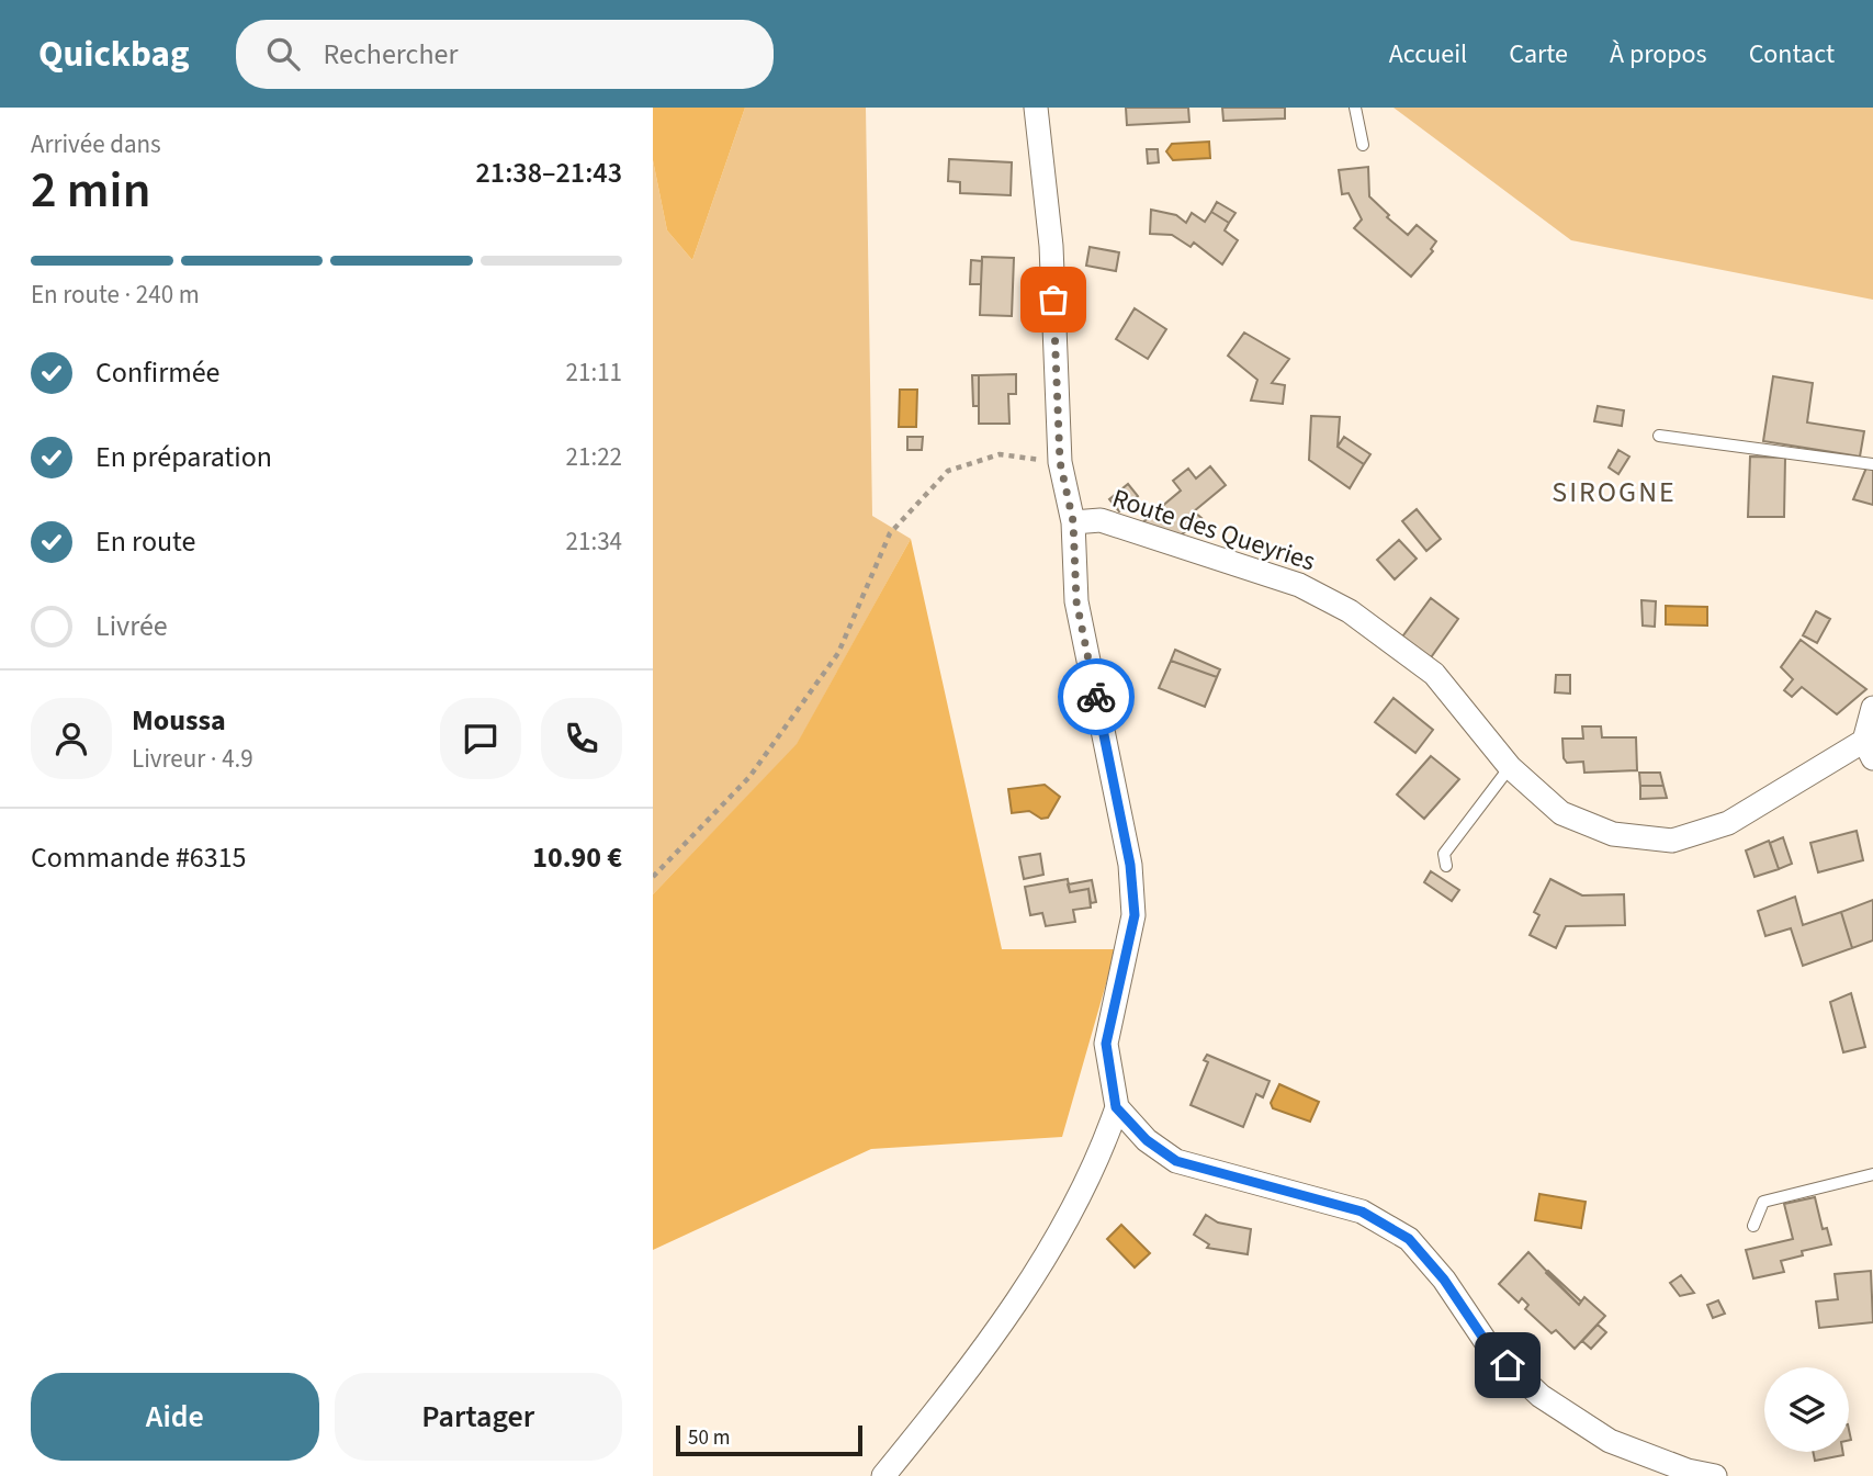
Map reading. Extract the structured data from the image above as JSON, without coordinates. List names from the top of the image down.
{
  "streets": {
    "street": ["Route des Queyries"]
  },
  "districts": ["SIROGNE"],
  "scale_bar": "50 m",
  "page": {
    "header": "Quickbag",
    "search": "Rechercher",
    "nav": [
      "Accueil",
      "Carte",
      "À propos",
      "Contact"
    ],
    "heading": ["2 min", "Arrivée dans", "21:38–21:43"],
    "panel": [
      "Moussa",
      "Livreur · 4.9",
      "Commande #6315",
      "10.90 €"
    ],
    "bar": "En route · 240 m",
    "list": [
      ["Confirmée", "21:11"],
      ["En préparation", "21:22"],
      ["En route", "21:34"],
      "Livrée"
    ],
    "buttons": ["Aide", "Partager"],
    "scale": "50 m"
  }
}
